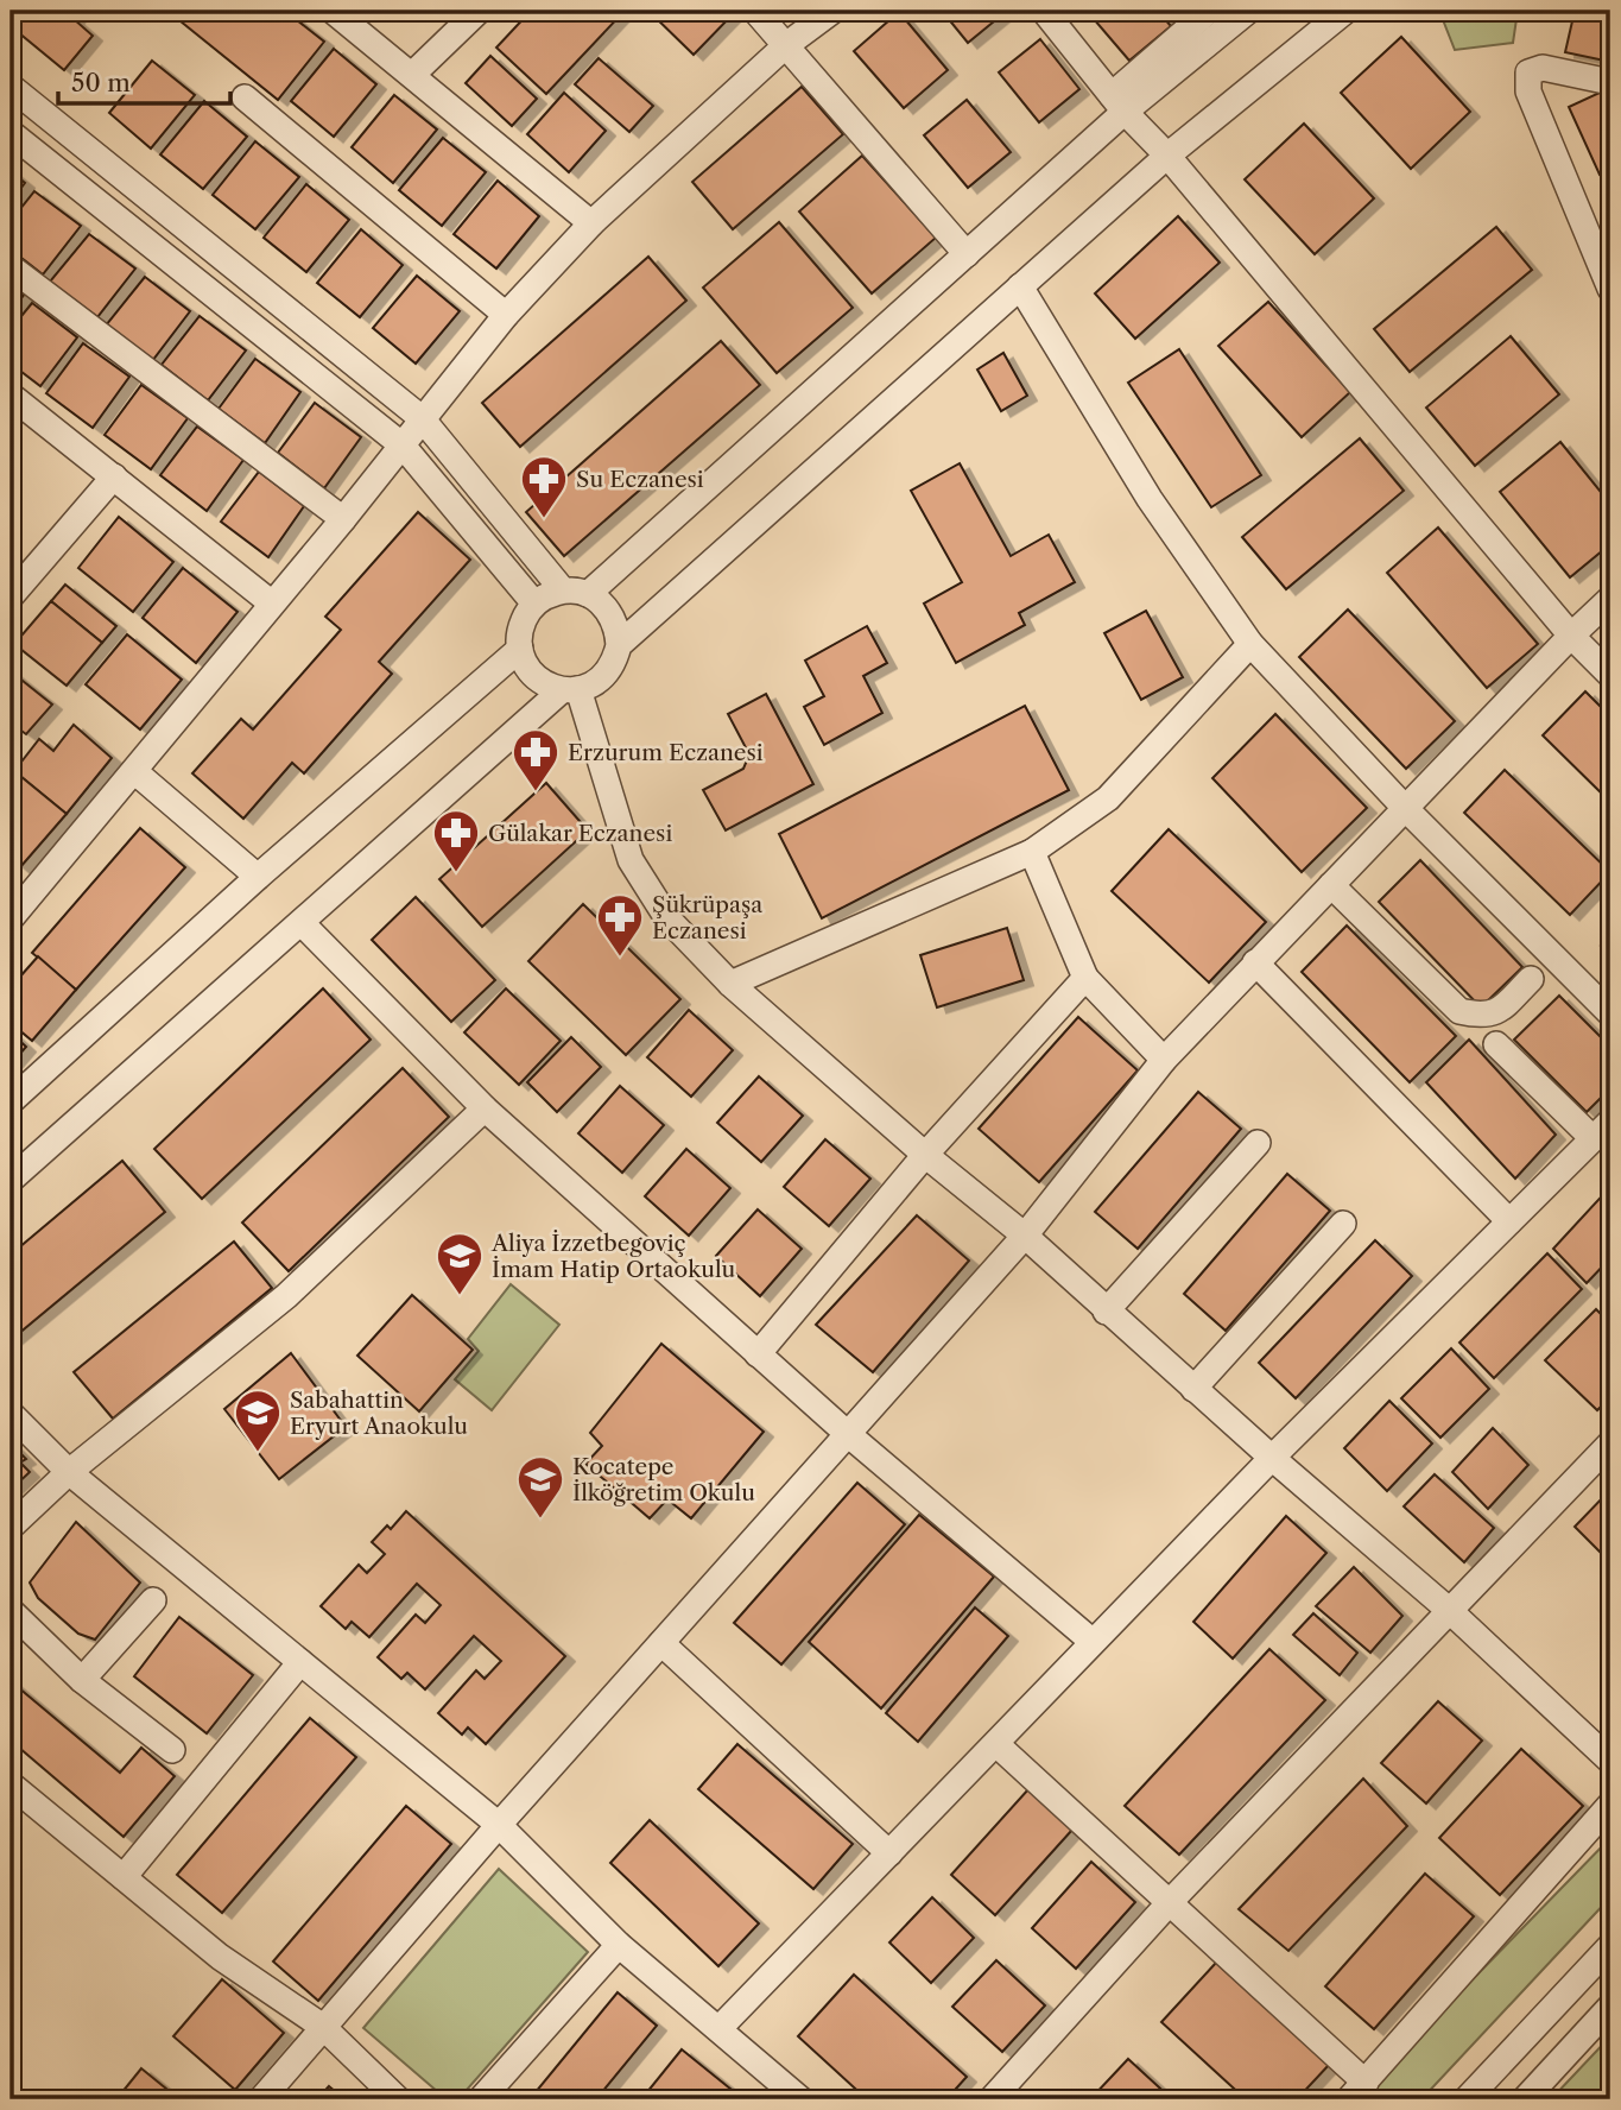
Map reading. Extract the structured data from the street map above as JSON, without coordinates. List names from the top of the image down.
{
  "places": {
    "pharmacy": [
      "Su Eczanesi",
      "Erzurum Eczanesi",
      "Gülakar Eczanesi",
      "Şükrüpaşa Eczanesi"
    ],
    "school or university": ["Aliya İzzetbegoviç İmam Hatip Ortaokulu", "Sabahattin Eryurt Anaokulu", "Kocatepe İlköğretim Okulu"]
  },
  "scale_bar": "50 m"
}
